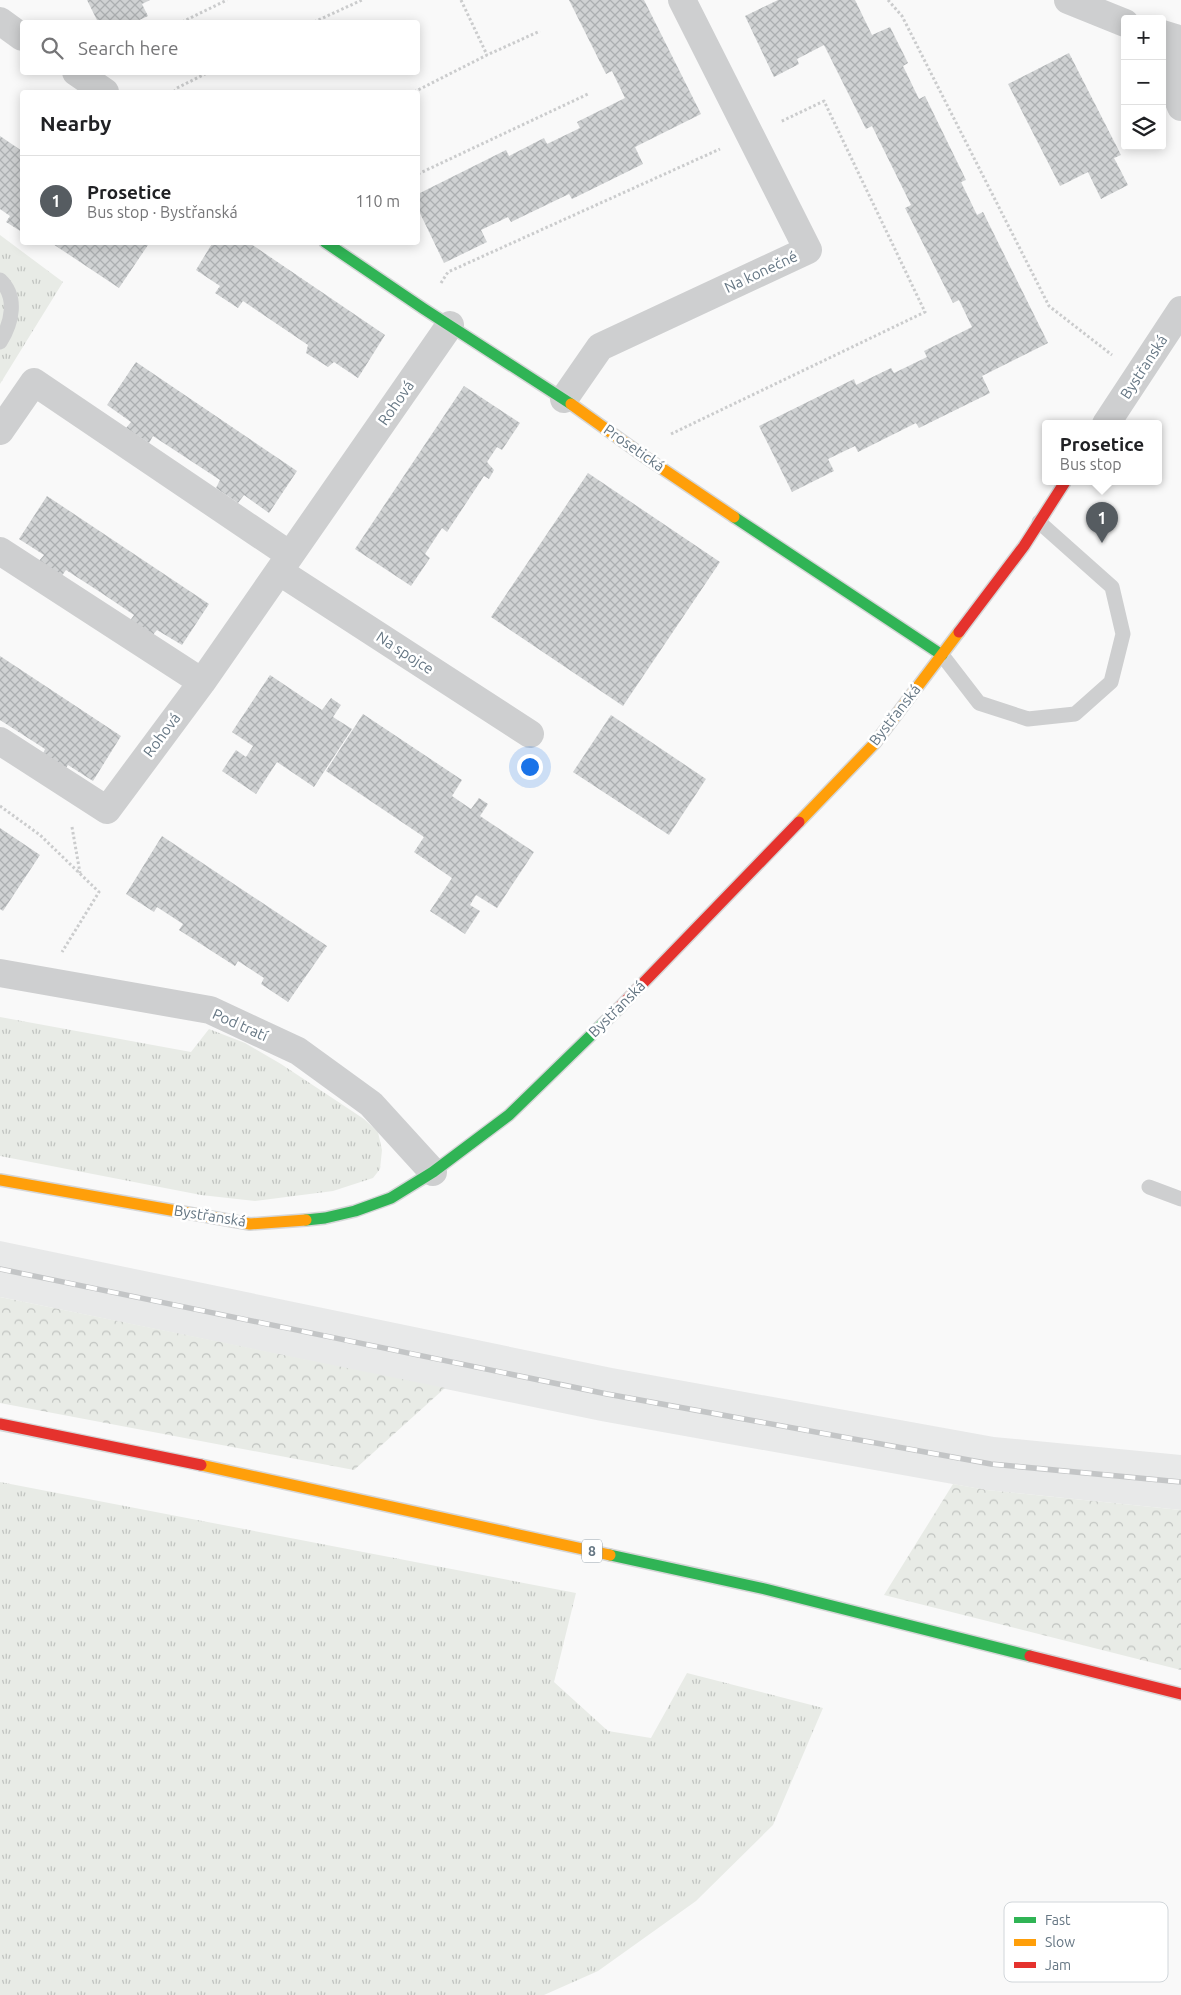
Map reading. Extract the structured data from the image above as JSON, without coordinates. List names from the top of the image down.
{
  "streets": {
    "street": [
      "Na konečné",
      "Bystřanská",
      "Rohová",
      "Prosetická",
      "Na spojce",
      "Pod tratí",
      "8"
    ]
  },
  "crossings": [
    ["Na konečné", "Prosetická"],
    ["Bystřanská", "Prosetická"],
    ["Bystřanská", "Pod tratí"],
    ["Rohová", "Prosetická"],
    ["Rohová", "Na spojce"]
  ],
  "legend": ["Fast", "Slow", "Jam"],
  "page": {
    "map_buttons": ["+", "−"],
    "search": "Search here",
    "heading": "Nearby",
    "list": [
      {
        "mark": "1",
        "name": "Prosetice",
        "note": "Bus stop · Bystřanská",
        "value": "110 m"
      }
    ],
    "popup": ["Prosetice", "Bus stop"],
    "pins": "1"
  }
}
